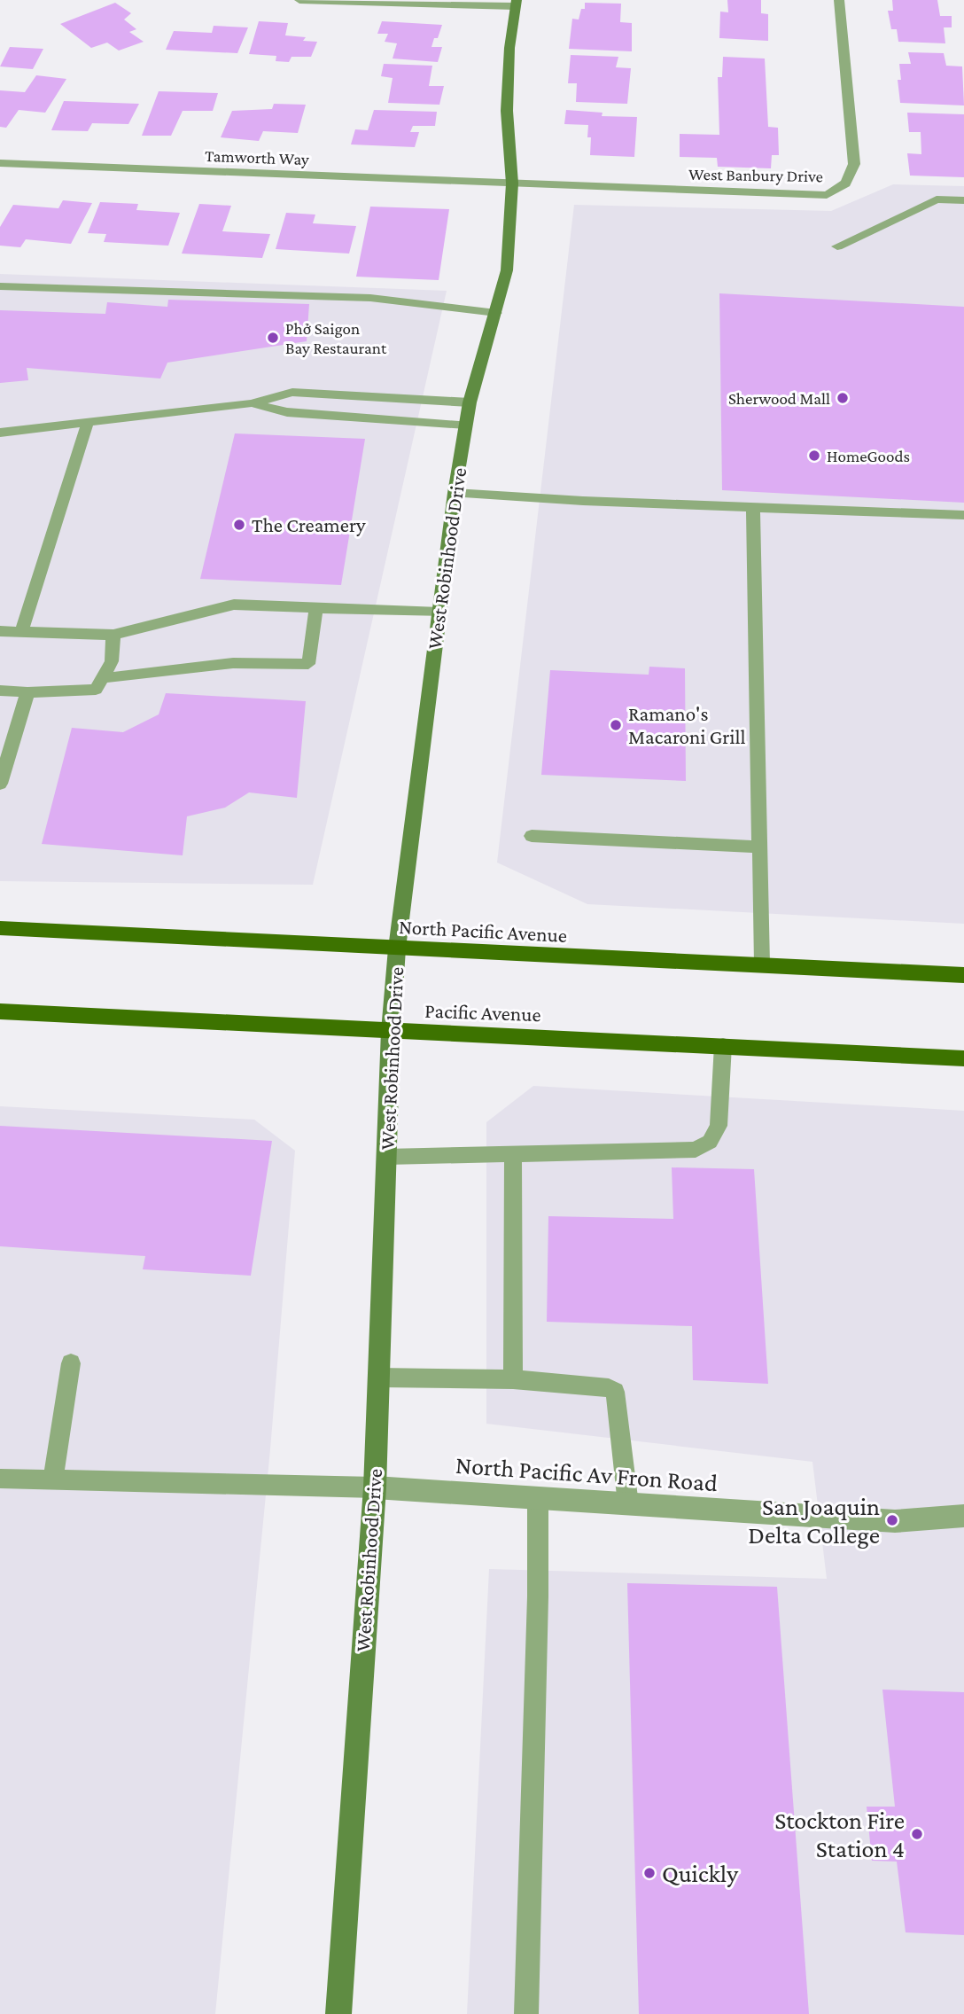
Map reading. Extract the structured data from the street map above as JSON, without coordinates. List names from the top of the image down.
{
  "streets": {
    "main road": ["North Pacific Avenue", "Pacific Avenue"],
    "street": [
      "Tamworth Way",
      "West Banbury Drive",
      "West Robinhood Drive",
      "North Pacific Av Fron Road"
    ]
  },
  "crossings": [
    ["Tamworth Way", "West Banbury Drive"],
    ["Tamworth Way", "West Robinhood Drive"],
    ["West Banbury Drive", "West Robinhood Drive"],
    ["West Robinhood Drive", "North Pacific Avenue"],
    ["West Robinhood Drive", "Pacific Avenue"],
    ["West Robinhood Drive", "North Pacific Av Fron Road"]
  ],
  "places": [
    "Phở Saigon Bay Restaurant",
    "Sherwood Mall",
    "HomeGoods",
    "The Creamery",
    "Ramano's Macaroni Grill",
    "San Joaquin Delta College",
    "Stockton Fire Station 4",
    "Quickly"
  ]
}
